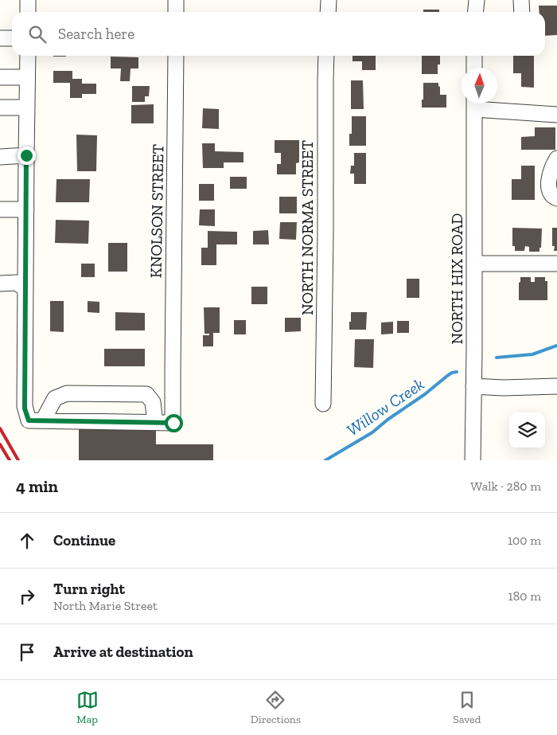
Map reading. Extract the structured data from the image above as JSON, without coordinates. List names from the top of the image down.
{
  "streets": {
    "street": ["KNOLSON STREET", "NORTH NORMA STREET", "NORTH HIX ROAD"]
  },
  "water": ["Willow Creek"],
  "north": "top",
  "page": {
    "search": "Search here",
    "heading": ["4 min", "Walk · 280 m"],
    "list": [
      ["Continue", "100 m"],
      ["Turn right", "North Marie Street", "180 m"],
      "Arrive at destination"
    ],
    "nav": ["Map", "Directions", "Saved"]
  }
}
